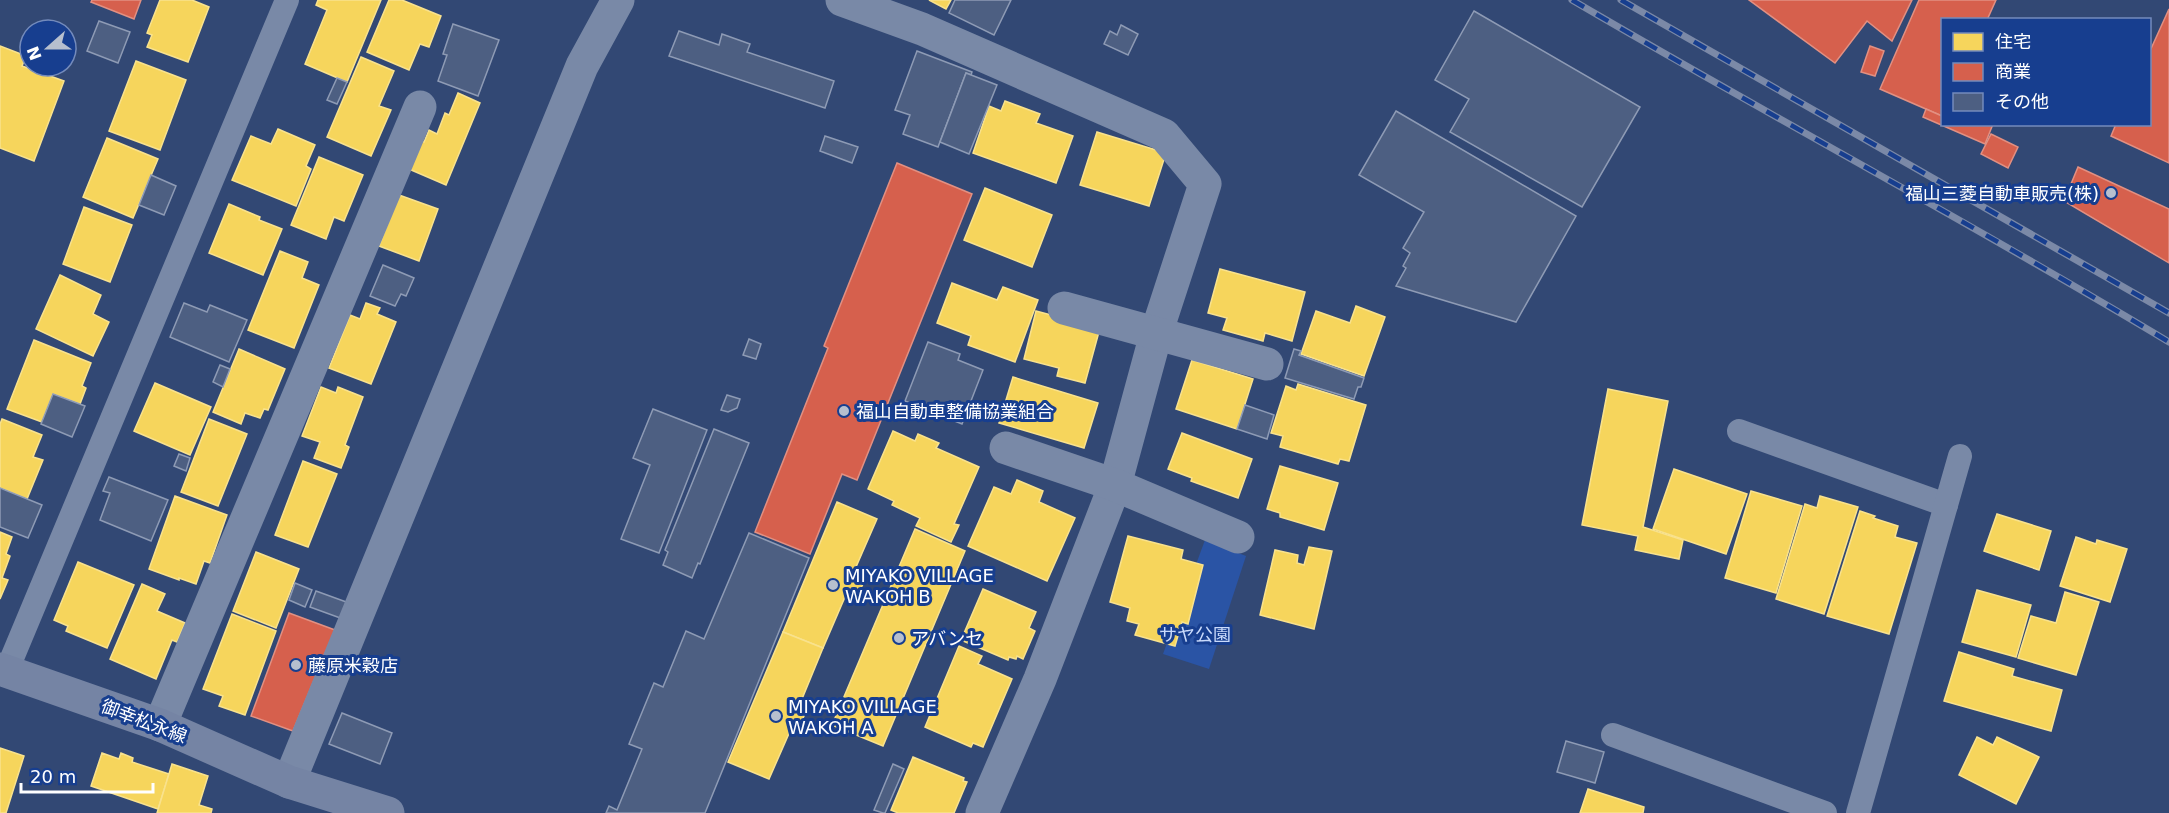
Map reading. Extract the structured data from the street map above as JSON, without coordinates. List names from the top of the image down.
{
  "streets": {
    "main road": ["御幸松永線"]
  },
  "parks": ["サヤ公園"],
  "places": [
    "福山三菱自動車販売(株)",
    "福山自動車整備協業組合",
    "MIYAKO VILLAGE WAKOH B",
    "アバンセ",
    "藤原米穀店",
    "MIYAKO VILLAGE WAKOH A"
  ],
  "legend": ["住宅", "商業", "その他"],
  "scale_bar": "20 m",
  "north": "left"
}
